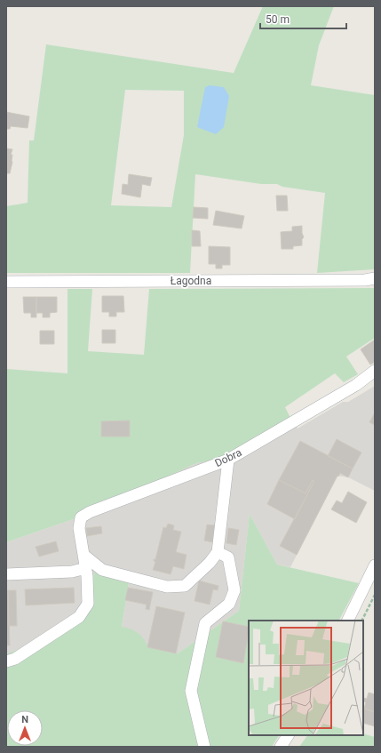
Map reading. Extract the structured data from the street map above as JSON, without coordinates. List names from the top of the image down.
{
  "streets": {
    "street": ["Łagodna", "Dobra"]
  },
  "scale_bar": "50 m",
  "north": "top"
}
